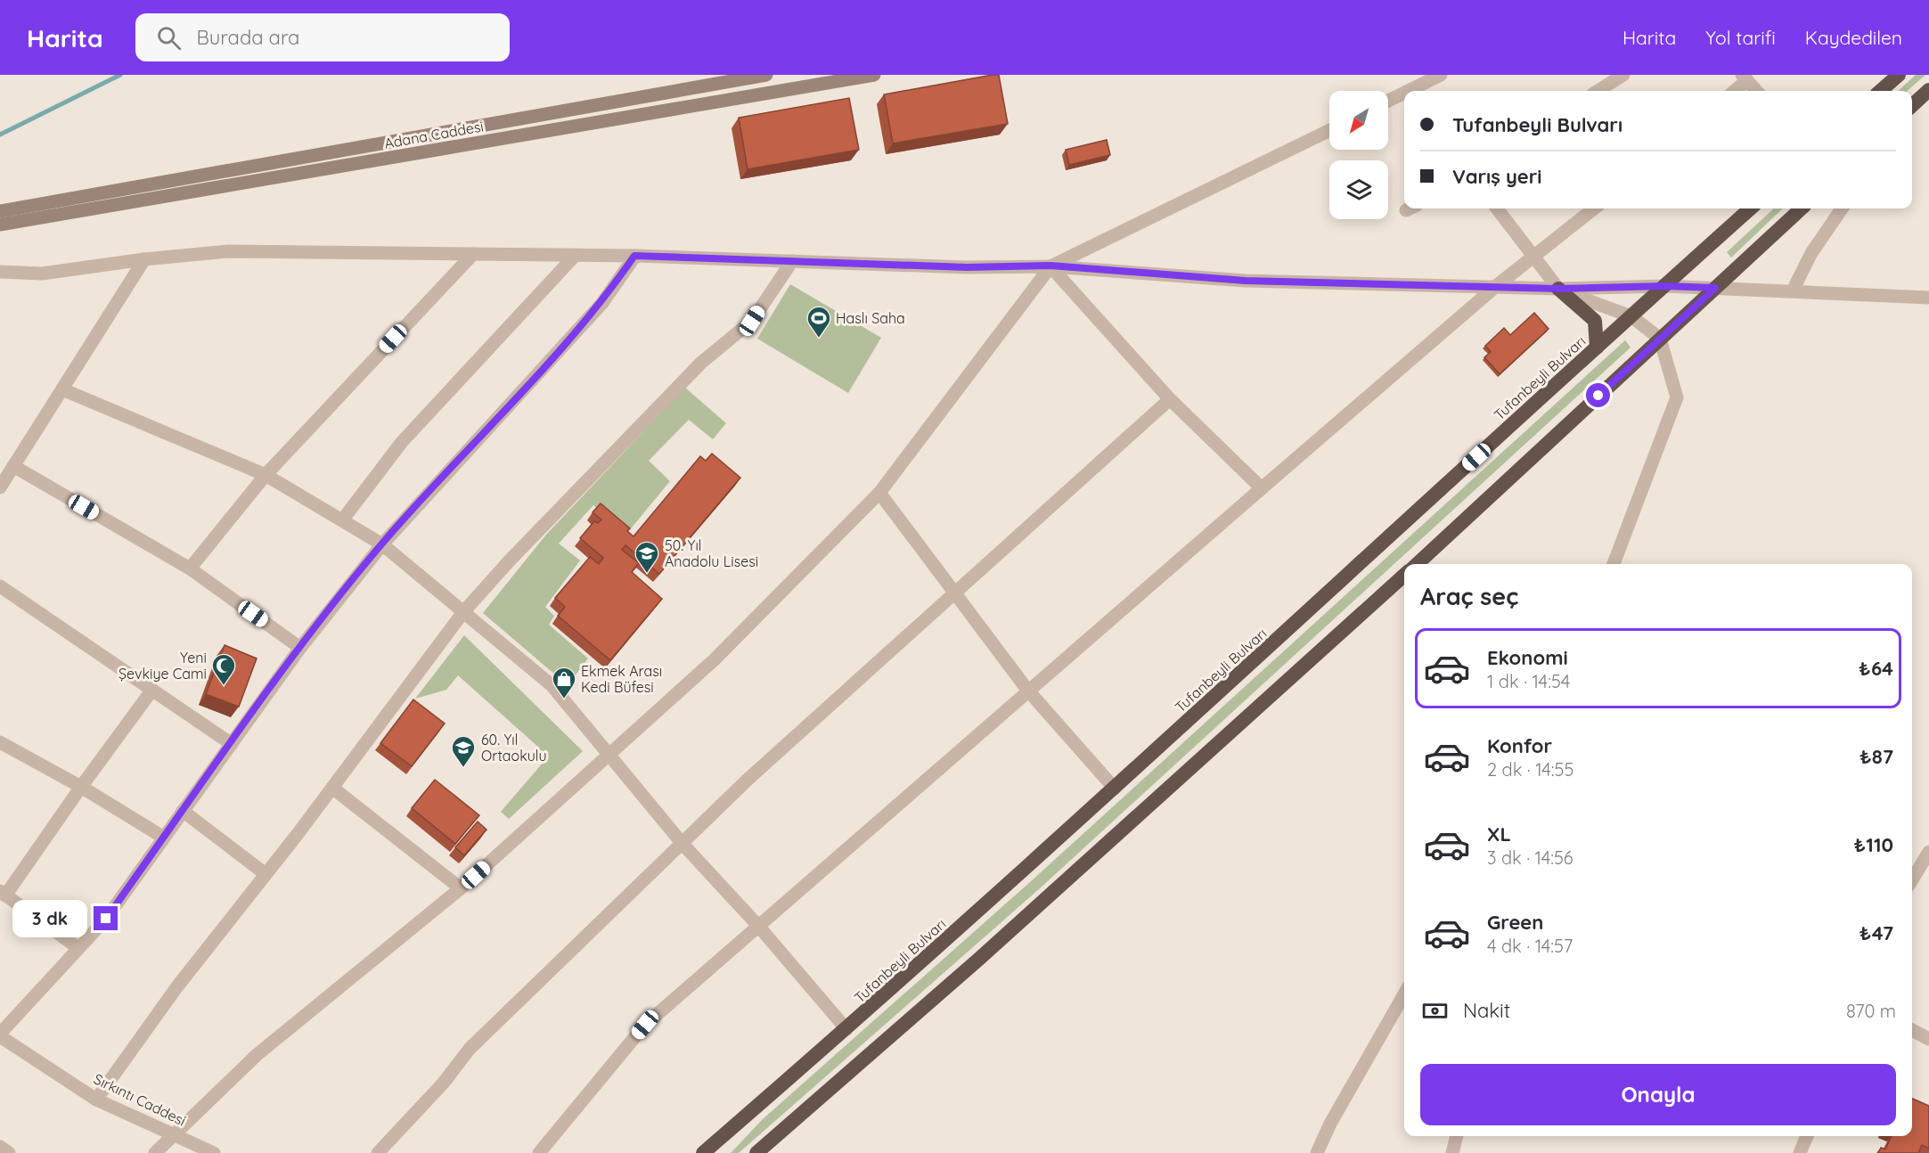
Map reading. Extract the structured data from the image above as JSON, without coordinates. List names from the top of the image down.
{
  "streets": {
    "highway": ["Tufanbeyli Bulvarı"],
    "main road": ["Adana Caddesi"],
    "street": ["Sırkıntı Caddesi"]
  },
  "places": {
    "sports": ["Haslı Saha"],
    "school or university": ["50. Yıl Anadolu Lisesi", "60. Yıl Ortaokulu"],
    "mosque": ["Yeni Şevkiye Cami"],
    "shop": ["Ekmek Arası Kedi Büfesi"]
  },
  "north": "bottom left",
  "page": {
    "header": "Harita",
    "search": "Burada ara",
    "nav": ["Harita", "Yol tarifi", "Kaydedilen"],
    "banner": ["Tufanbeyli Bulvarı", "Varış yeri"],
    "heading": "Araç seç",
    "list": [
      {
        "name": "Ekonomi",
        "note": "1 dk · 14:54",
        "value": "₺64"
      },
      {
        "name": "Konfor",
        "note": "2 dk · 14:55",
        "value": "₺87"
      },
      {
        "name": "XL",
        "note": "3 dk · 14:56",
        "value": "₺110"
      },
      {
        "name": "Green",
        "note": "4 dk · 14:57",
        "value": "₺47"
      }
    ],
    "bubble": "3 dk",
    "pay": ["Nakit", "870 m"],
    "buttons": "Onayla"
  }
}
